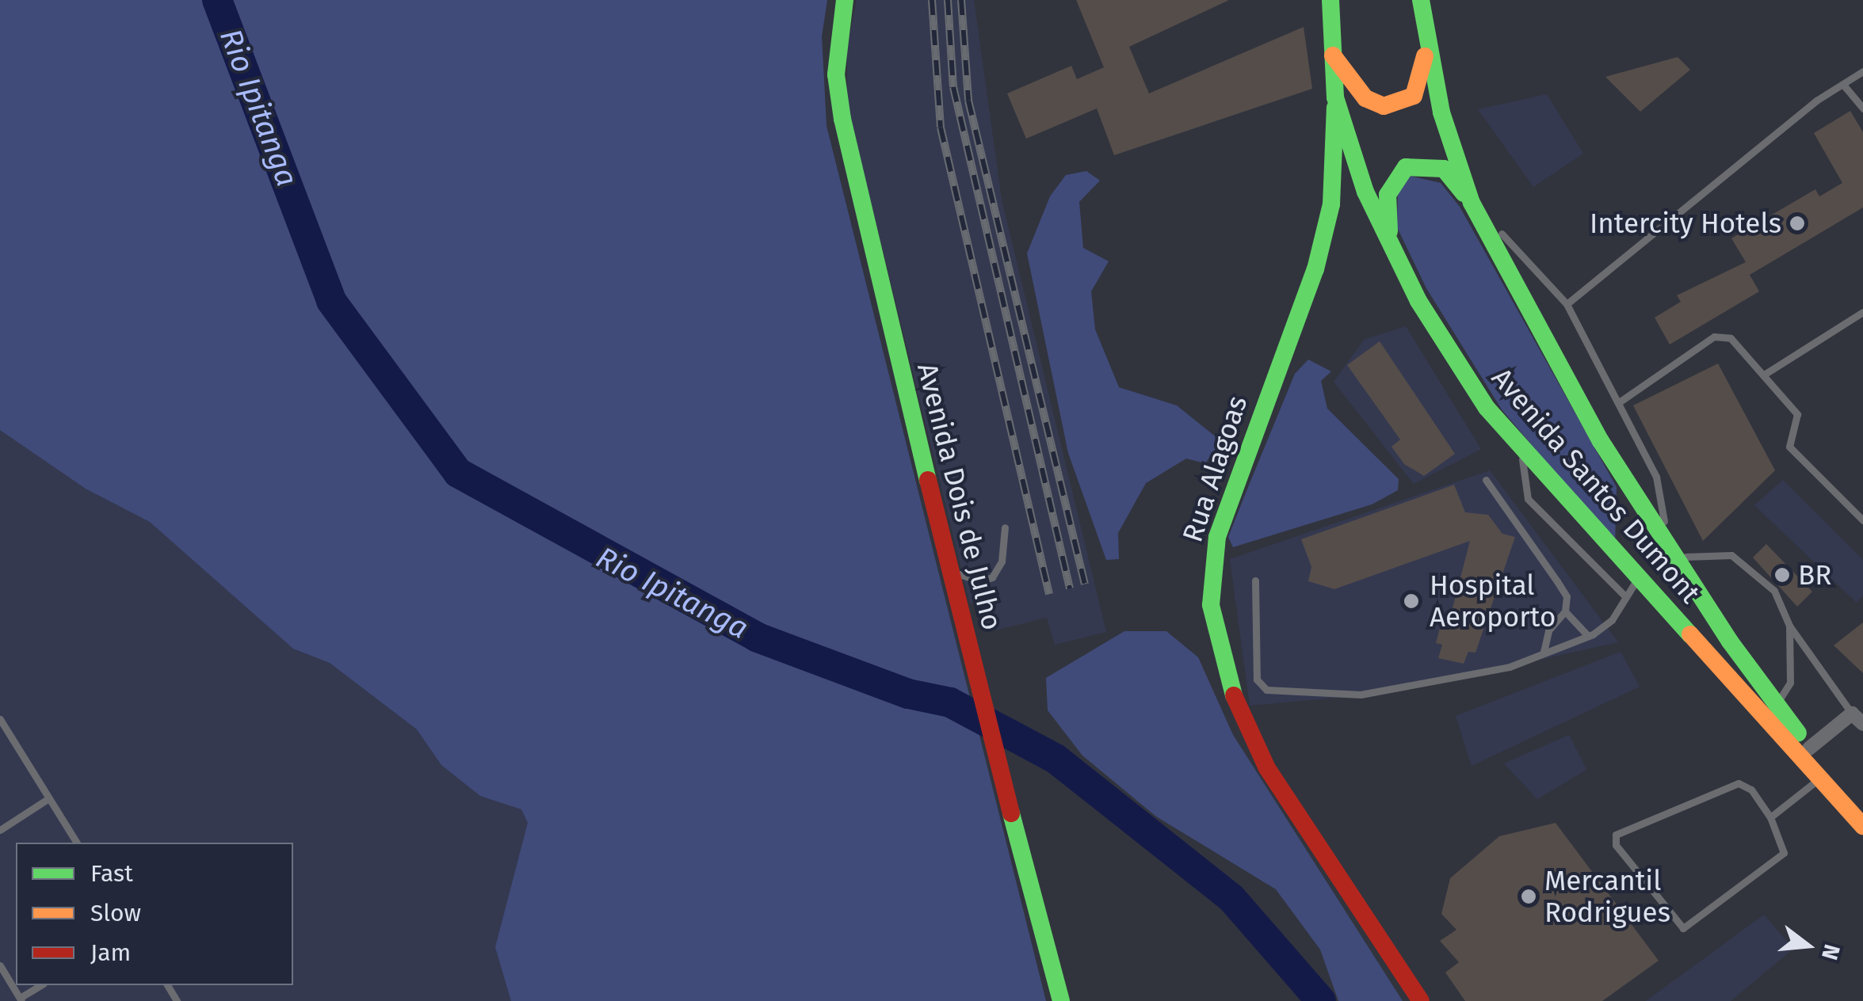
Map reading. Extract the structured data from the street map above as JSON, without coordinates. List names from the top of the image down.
{
  "streets": {
    "main road": ["Rua Alagoas", "Avenida Santos Dumont", "Avenida Dois de Julho"]
  },
  "crossings": [
    ["Rua Alagoas", "Avenida Santos Dumont"]
  ],
  "water": ["Rio Ipitanga"],
  "places": [
    "Intercity Hotels",
    "BR",
    "Hospital Aeroporto",
    "Mercantil Rodrigues"
  ],
  "legend": ["Fast", "Slow", "Jam"],
  "north": "right"
}
